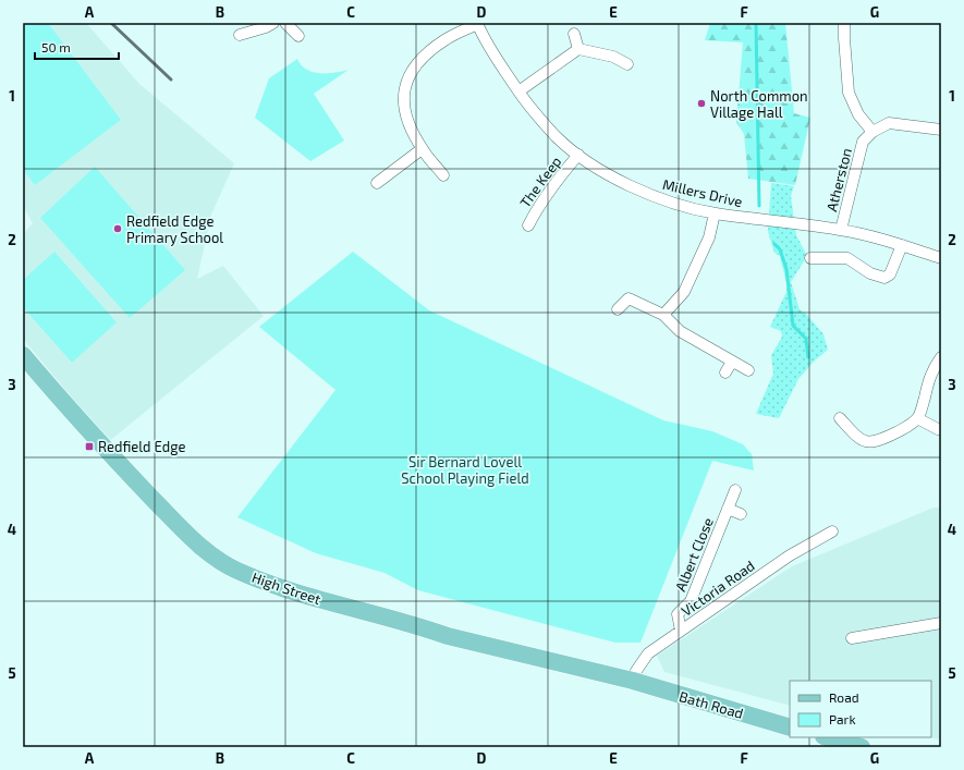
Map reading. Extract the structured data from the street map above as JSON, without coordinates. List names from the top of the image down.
{
  "streets": {
    "main road": ["High Street", "Bath Road"],
    "street": [
      "Atherston",
      "The Keep",
      "Millers Drive",
      "Albert Close",
      "Victoria Road"
    ]
  },
  "crossings": [
    ["Atherston", "Millers Drive"],
    ["The Keep", "Millers Drive"],
    ["Albert Close", "Victoria Road"],
    ["High Street", "Victoria Road"],
    ["High Street", "Bath Road"],
    ["Victoria Road", "Bath Road"]
  ],
  "parks": ["Sir Bernard Lovell School Playing Field"],
  "places": {
    "other": ["North Common Village Hall", "Redfield Edge Primary School"],
    "transit": ["Redfield Edge"]
  },
  "legend": ["Road", "Park"],
  "scale_bar": "50 m",
  "grid": {
    "columns": [
      "A",
      "B",
      "C",
      "D",
      "E",
      "F",
      "G"
    ],
    "rows": [
      "1",
      "2",
      "3",
      "4",
      "5"
    ]
  }
}
